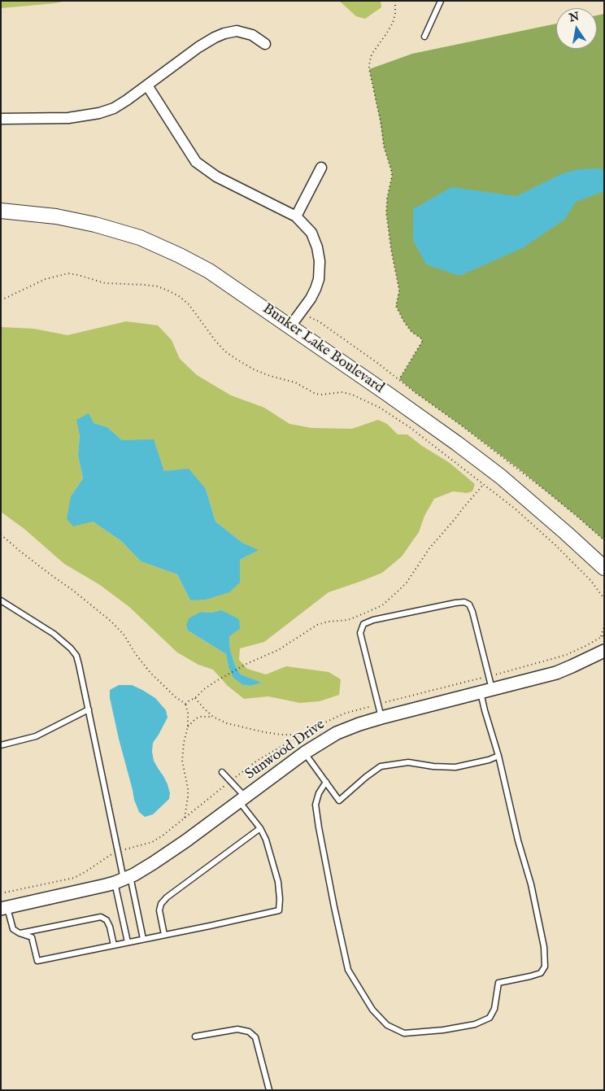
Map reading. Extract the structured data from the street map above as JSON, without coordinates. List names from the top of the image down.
{
  "streets": {
    "main road": ["Bunker Lake Boulevard"],
    "street": ["Sunwood Drive"]
  },
  "north": "top"
}
